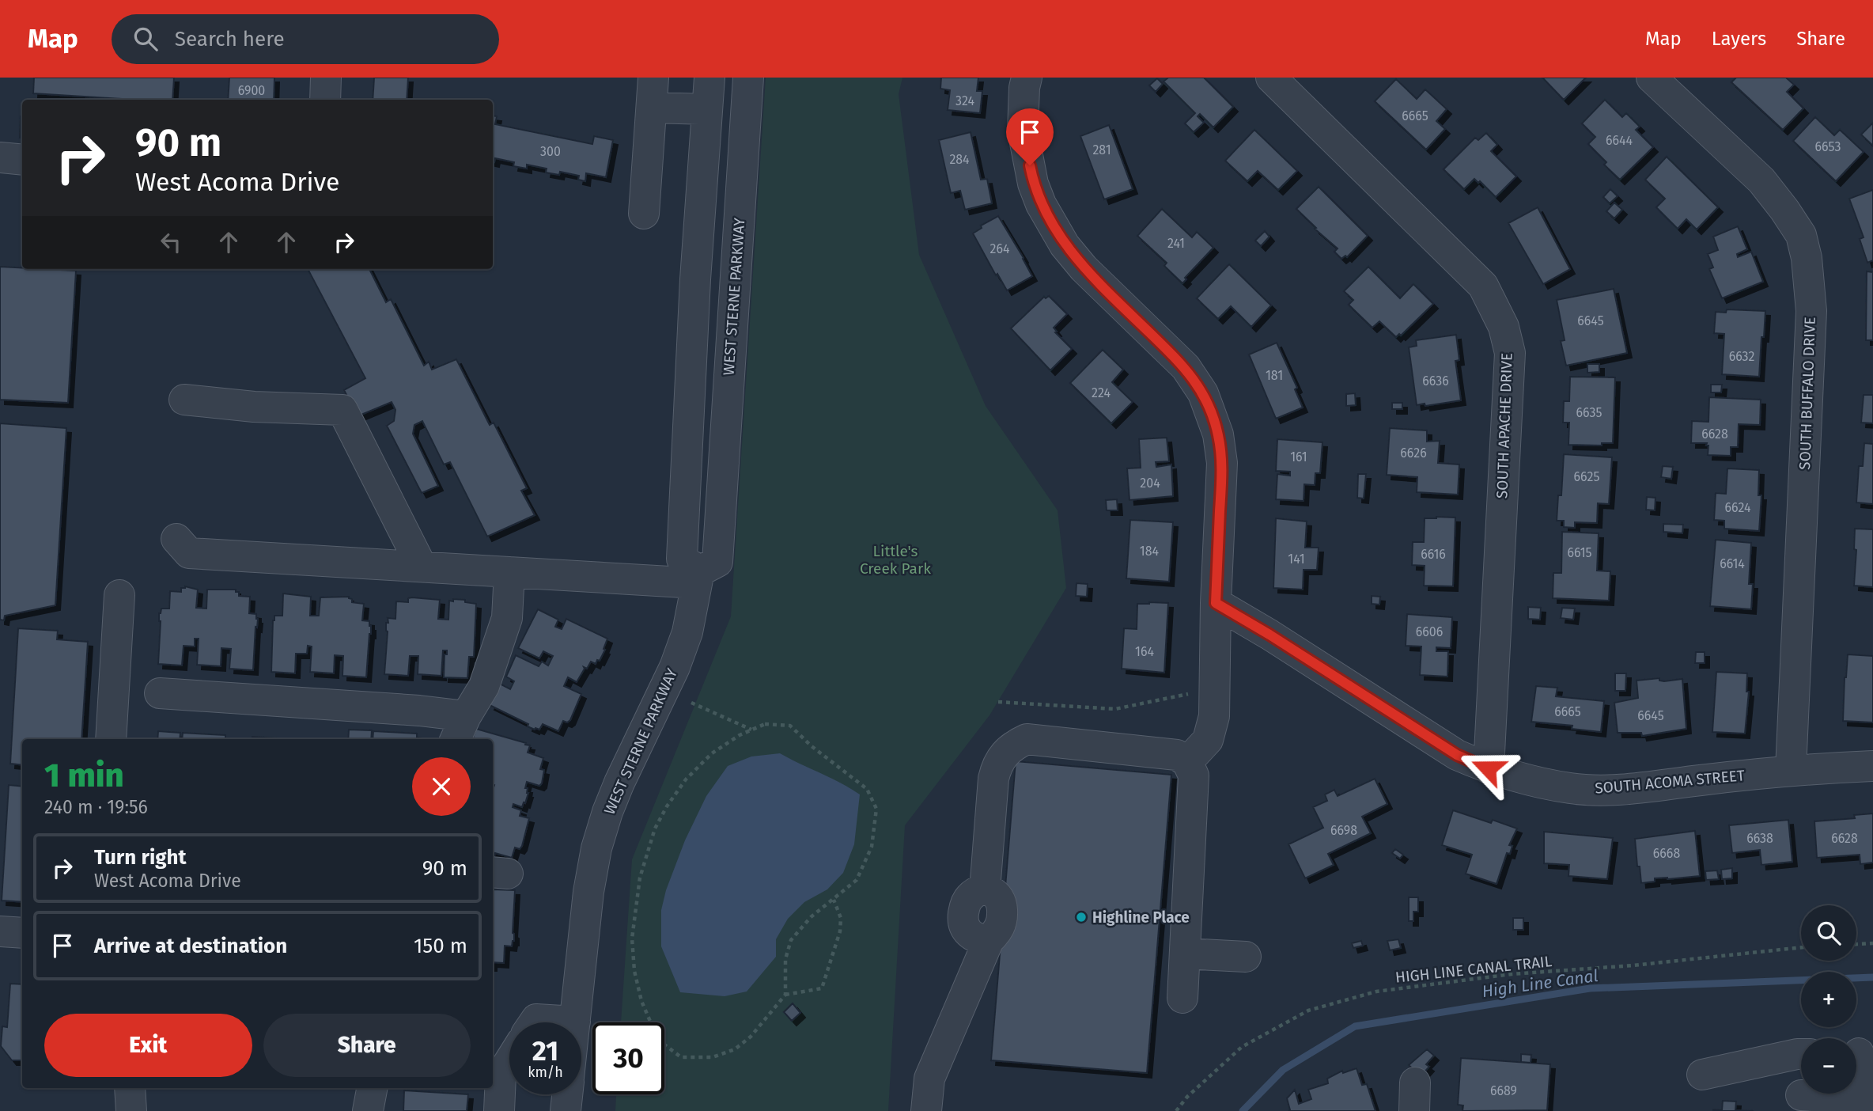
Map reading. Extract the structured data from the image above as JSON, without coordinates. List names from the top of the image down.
{
  "streets": {
    "street": [
      "WEST STERNE PARKWAY",
      "SOUTH BUFFALO DRIVE",
      "SOUTH APACHE DRIVE",
      "SOUTH ACOMA STREET"
    ],
    "path": ["HIGH LINE CANAL TRAIL"]
  },
  "crossings": [
    ["SOUTH BUFFALO DRIVE", "SOUTH ACOMA STREET"],
    ["SOUTH APACHE DRIVE", "SOUTH ACOMA STREET"]
  ],
  "water": ["High Line Canal"],
  "parks": ["Little's Creek Park"],
  "places": ["Highline Place"],
  "house_numbers": [
    "6900",
    "324",
    "6665",
    "6644",
    "6653",
    "281",
    "300",
    "284",
    "241",
    "264",
    "6645",
    "6632",
    "181",
    "6636",
    "224",
    "6635",
    "6628",
    "6626",
    "161",
    "6625",
    "204",
    "6624",
    "184",
    "6615",
    "6616",
    "141",
    "6614",
    "6606",
    "164",
    "6665",
    "6645",
    "6698",
    "6638",
    "6628",
    "6668",
    "6689"
  ],
  "page": {
    "header": "Map",
    "search": "Search here",
    "nav": ["Map", "Layers", "Share"],
    "turn": ["90 m", "West Acoma Drive"],
    "heading": ["1 min", "240 m · 19:56"],
    "list": [
      {
        "name": "Turn right",
        "note": "West Acoma Drive",
        "value": "90 m"
      },
      {
        "name": "Arrive at destination",
        "value": "150 m"
      }
    ],
    "map_buttons": ["+", "−"],
    "buttons": ["Exit", "Share"],
    "speed": "21 km/h",
    "limit": "30"
  }
}
